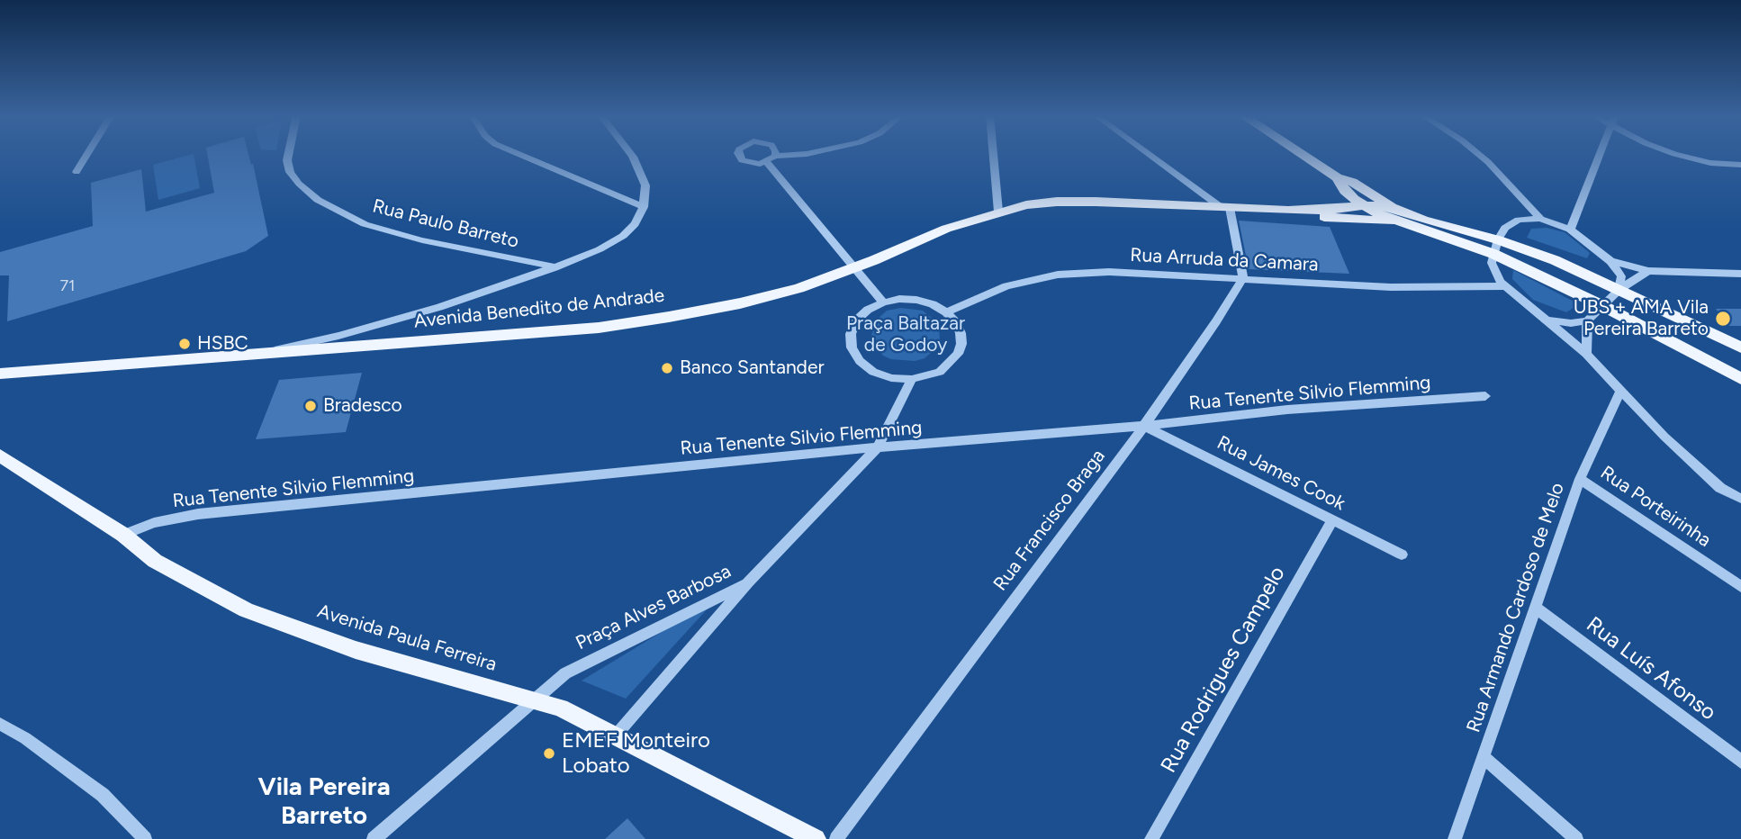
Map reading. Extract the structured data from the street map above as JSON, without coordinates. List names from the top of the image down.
{
  "streets": {
    "main road": ["Avenida Benedito de Andrade", "Avenida Paula Ferreira"],
    "street": [
      "Rua Paulo Barreto",
      "Rua Arruda da Camara",
      "Rua Tenente Silvio Flemming",
      "Rua James Cook",
      "Rua Porteirinha",
      "Rua Francisco Braga",
      "Praça Alves Barbosa",
      "Rua Armando Cardoso de Melo",
      "Rua Luís Afonso",
      "Rua Rodrigues Campelo"
    ]
  },
  "crossings": [
    ["Rua Arruda da Camara", "Rua Francisco Braga"],
    ["Rua Tenente Silvio Flemming", "Rua James Cook"],
    ["Rua Tenente Silvio Flemming", "Rua Francisco Braga"],
    ["Rua Tenente Silvio Flemming", "Avenida Paula Ferreira"],
    ["Rua James Cook", "Rua Francisco Braga"],
    ["Rua James Cook", "Rua Rodrigues Campelo"],
    ["Rua Porteirinha", "Rua Armando Cardoso de Melo"],
    ["Praça Alves Barbosa", "Avenida Paula Ferreira"],
    ["Rua Armando Cardoso de Melo", "Rua Luís Afonso"]
  ],
  "districts": ["Vila Pereira Barreto"],
  "parks": ["Praça Baltazar de Godoy"],
  "places": [
    "UBS + AMA Vila Pereira Barreto",
    "HSBC",
    "Banco Santander",
    "Bradesco",
    "EMEF Monteiro Lobato"
  ],
  "house_numbers": ["71"]
}
